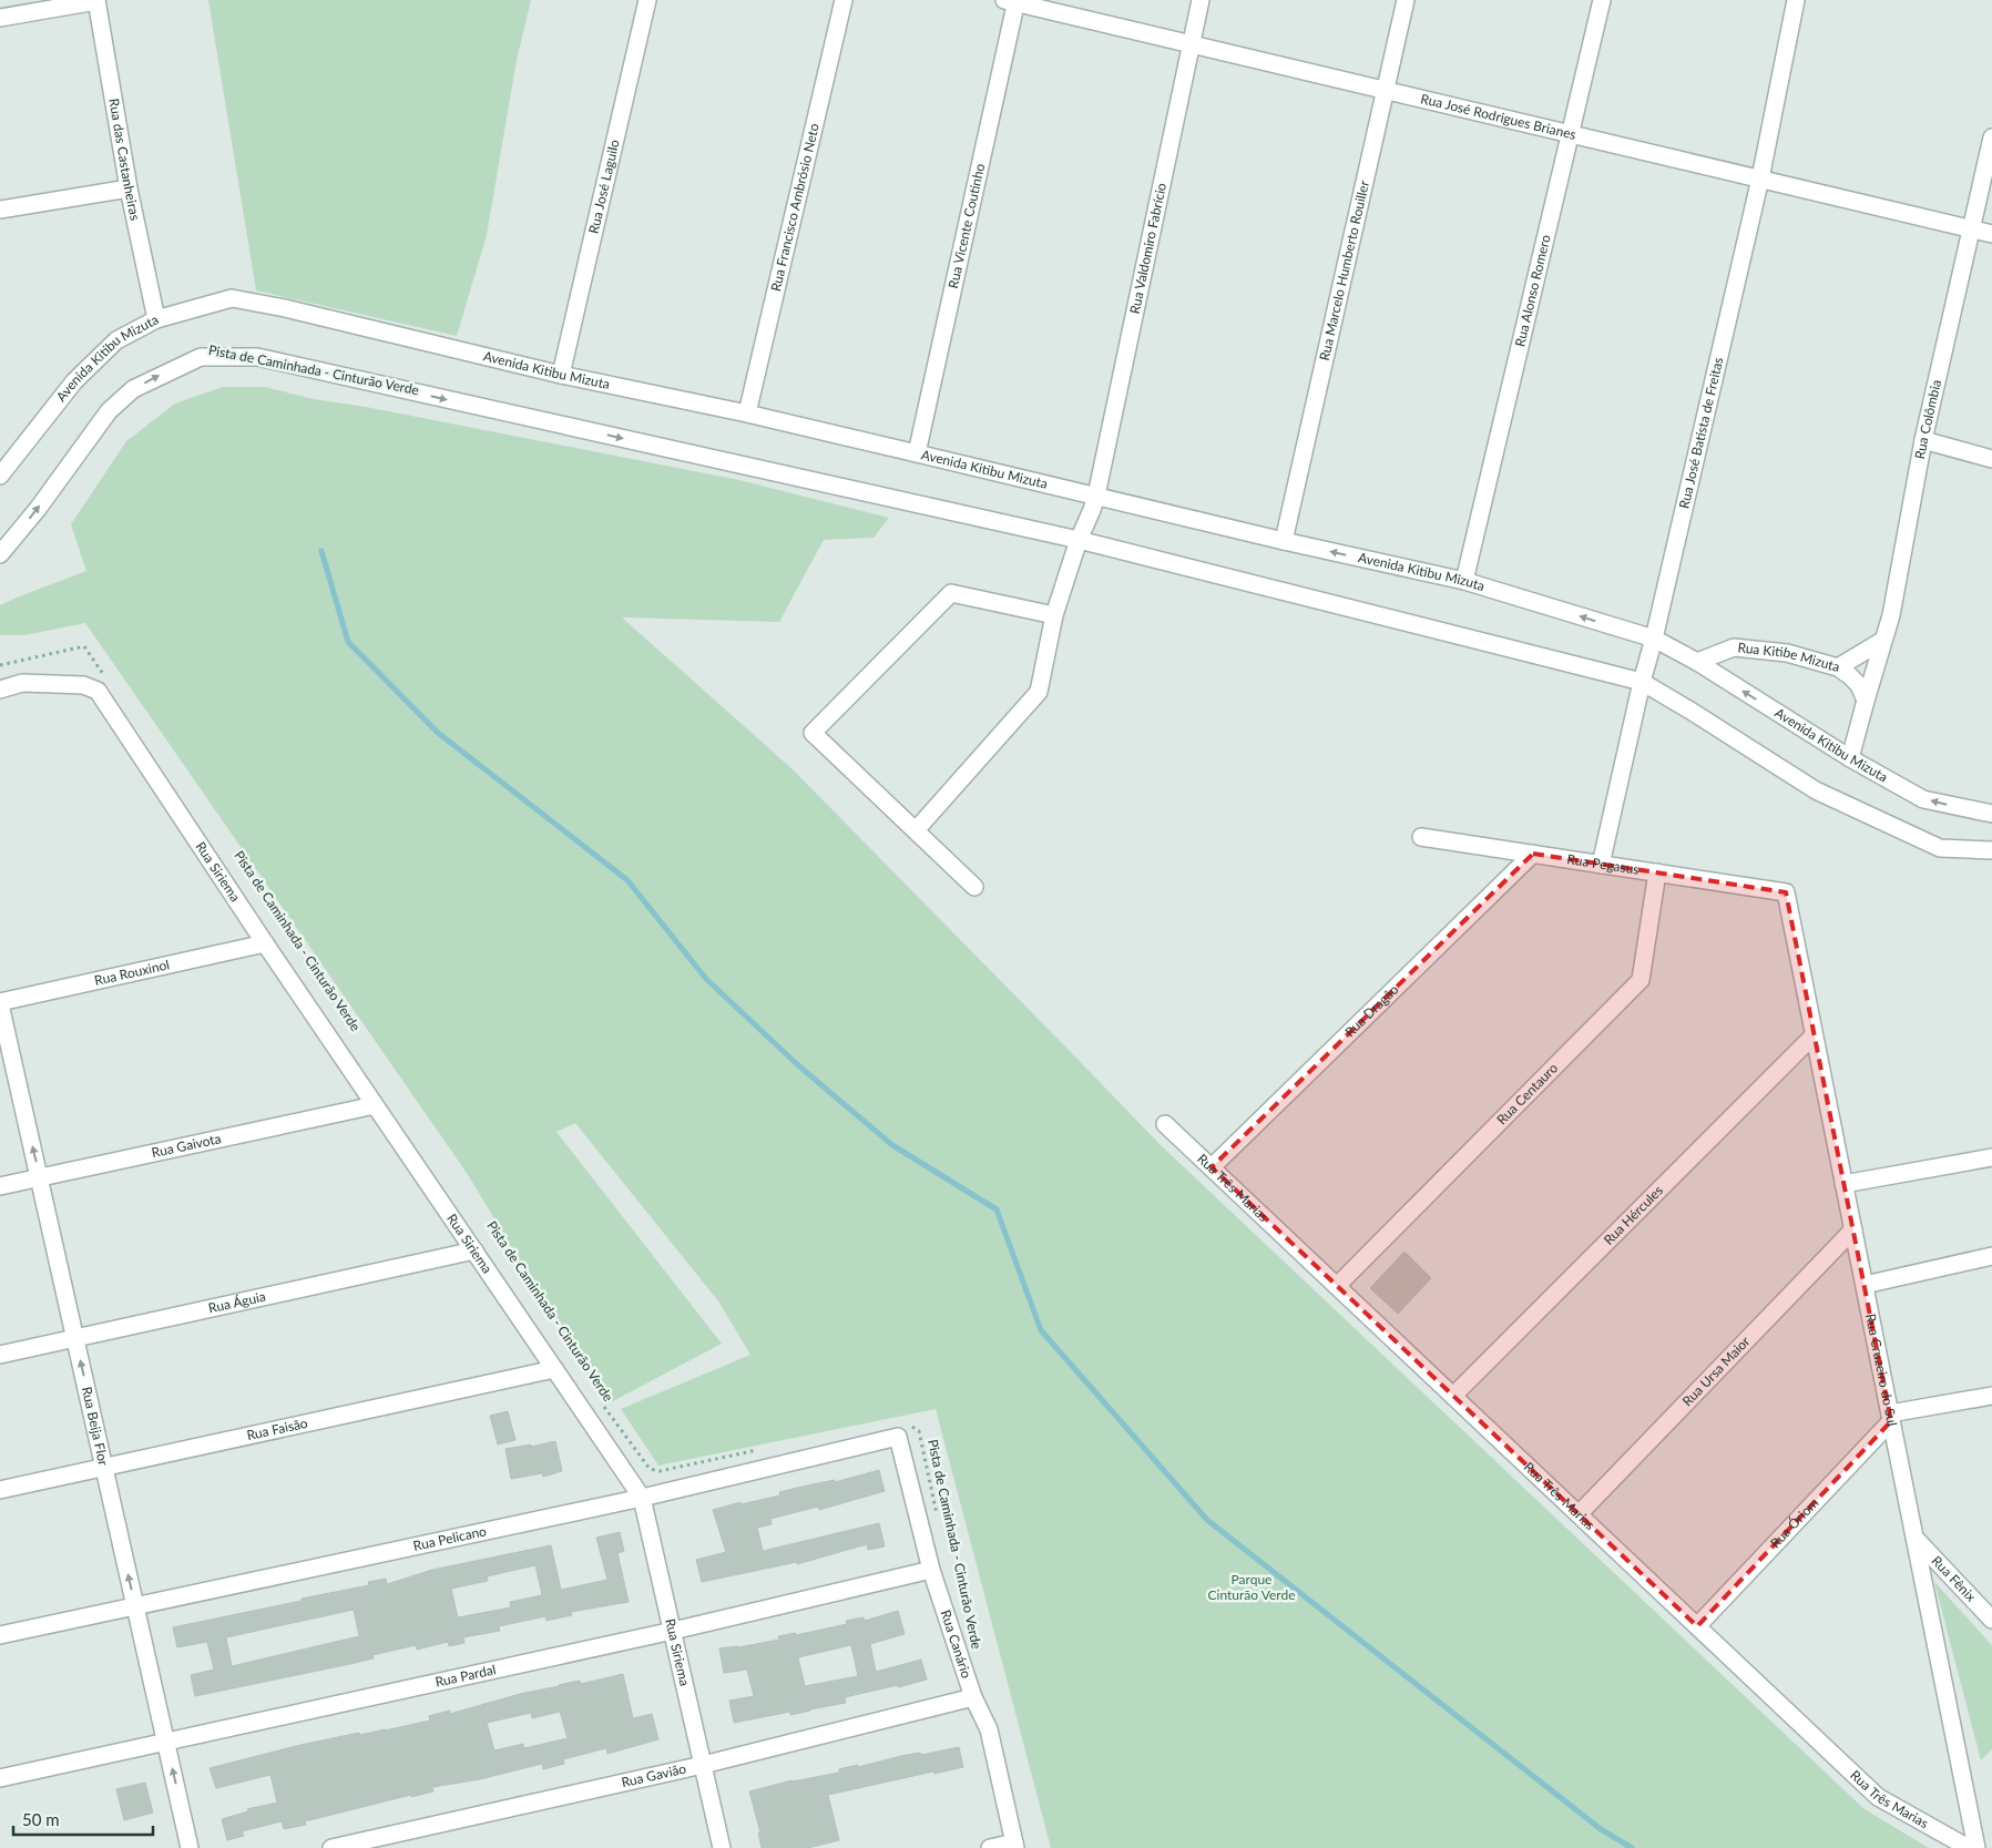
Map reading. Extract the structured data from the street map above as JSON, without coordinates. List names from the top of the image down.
{
  "streets": {
    "street": [
      "Rua José Rodrigues Brianes",
      "Rua das Castanheiras",
      "Rua José Laguilo",
      "Rua Francisco Ambrósio Neto",
      "Rua Vicente Coutinho",
      "Rua Valdomiro Fabrício",
      "Rua Marcelo Humberto Rouiller",
      "Rua Alonso Romero",
      "Avenida Kitibu Mizuta",
      "Rua Colômbia",
      "Rua José Batista de Freitas",
      "Rua Kitibe Mizuta",
      "Rua Pegasus",
      "Rua Siriema",
      "Rua Rouxinol",
      "Rua Dragão",
      "Rua Centauro",
      "Rua Gaivota",
      "Rua Três Marias",
      "Rua Hércules",
      "Rua Águia",
      "Rua Cruzeiro do Sul",
      "Rua Ursa Maior",
      "Rua Beija Flor",
      "Rua Faisão",
      "Rua Óriom",
      "Rua Pelicano",
      "Rua Fênix",
      "Rua Canário",
      "Rua Pardal",
      "Rua Gavião"
    ],
    "path": ["Pista de Caminhada - Cinturão Verde"]
  },
  "crossings": [
    ["Rua José Rodrigues Brianes", "Rua Vicente Coutinho"],
    ["Rua José Rodrigues Brianes", "Rua Valdomiro Fabrício"],
    ["Rua José Rodrigues Brianes", "Rua Marcelo Humberto Rouiller"],
    ["Rua José Rodrigues Brianes", "Rua Alonso Romero"],
    ["Rua José Rodrigues Brianes", "Rua Colômbia"],
    ["Rua José Rodrigues Brianes", "Rua José Batista de Freitas"],
    ["Rua das Castanheiras", "Avenida Kitibu Mizuta"],
    ["Rua José Laguilo", "Avenida Kitibu Mizuta"],
    ["Rua Francisco Ambrósio Neto", "Avenida Kitibu Mizuta"],
    ["Rua Vicente Coutinho", "Avenida Kitibu Mizuta"],
    ["Rua Valdomiro Fabrício", "Avenida Kitibu Mizuta"],
    ["Rua Marcelo Humberto Rouiller", "Avenida Kitibu Mizuta"],
    ["Rua Alonso Romero", "Avenida Kitibu Mizuta"],
    ["Avenida Kitibu Mizuta", "Rua Colômbia"],
    ["Avenida Kitibu Mizuta", "Rua José Batista de Freitas"],
    ["Avenida Kitibu Mizuta", "Rua Kitibe Mizuta"],
    ["Pista de Caminhada - Cinturão Verde", "Rua Pelicano"],
    ["Pista de Caminhada - Cinturão Verde", "Rua Canário"],
    ["Rua Colômbia", "Rua Kitibe Mizuta"],
    ["Rua José Batista de Freitas", "Rua Pegasus"],
    ["Rua Pegasus", "Rua Dragão"],
    ["Rua Pegasus", "Rua Centauro"],
    ["Rua Pegasus", "Rua Cruzeiro do Sul"],
    ["Rua Siriema", "Rua Rouxinol"],
    ["Rua Siriema", "Rua Gaivota"],
    ["Rua Siriema", "Rua Águia"],
    ["Rua Siriema", "Rua Faisão"],
    ["Rua Siriema", "Rua Pelicano"],
    ["Rua Siriema", "Rua Pardal"],
    ["Rua Siriema", "Rua Gavião"],
    ["Rua Rouxinol", "Rua Beija Flor"],
    ["Rua Dragão", "Rua Três Marias"],
    ["Rua Centauro", "Rua Três Marias"],
    ["Rua Gaivota", "Rua Beija Flor"],
    ["Rua Três Marias", "Rua Hércules"],
    ["Rua Três Marias", "Rua Ursa Maior"],
    ["Rua Três Marias", "Rua Óriom"],
    ["Rua Hércules", "Rua Cruzeiro do Sul"],
    ["Rua Águia", "Rua Beija Flor"],
    ["Rua Cruzeiro do Sul", "Rua Ursa Maior"],
    ["Rua Cruzeiro do Sul", "Rua Óriom"],
    ["Rua Cruzeiro do Sul", "Rua Fênix"],
    ["Rua Beija Flor", "Rua Faisão"],
    ["Rua Beija Flor", "Rua Pelicano"],
    ["Rua Beija Flor", "Rua Pardal"],
    ["Rua Pelicano", "Rua Canário"],
    ["Rua Canário", "Rua Pardal"],
    ["Rua Canário", "Rua Gavião"]
  ],
  "one_way": ["Rua Beija Flor"],
  "parks": ["Parque Cinturão Verde"],
  "scale_bar": "50 m"
}
